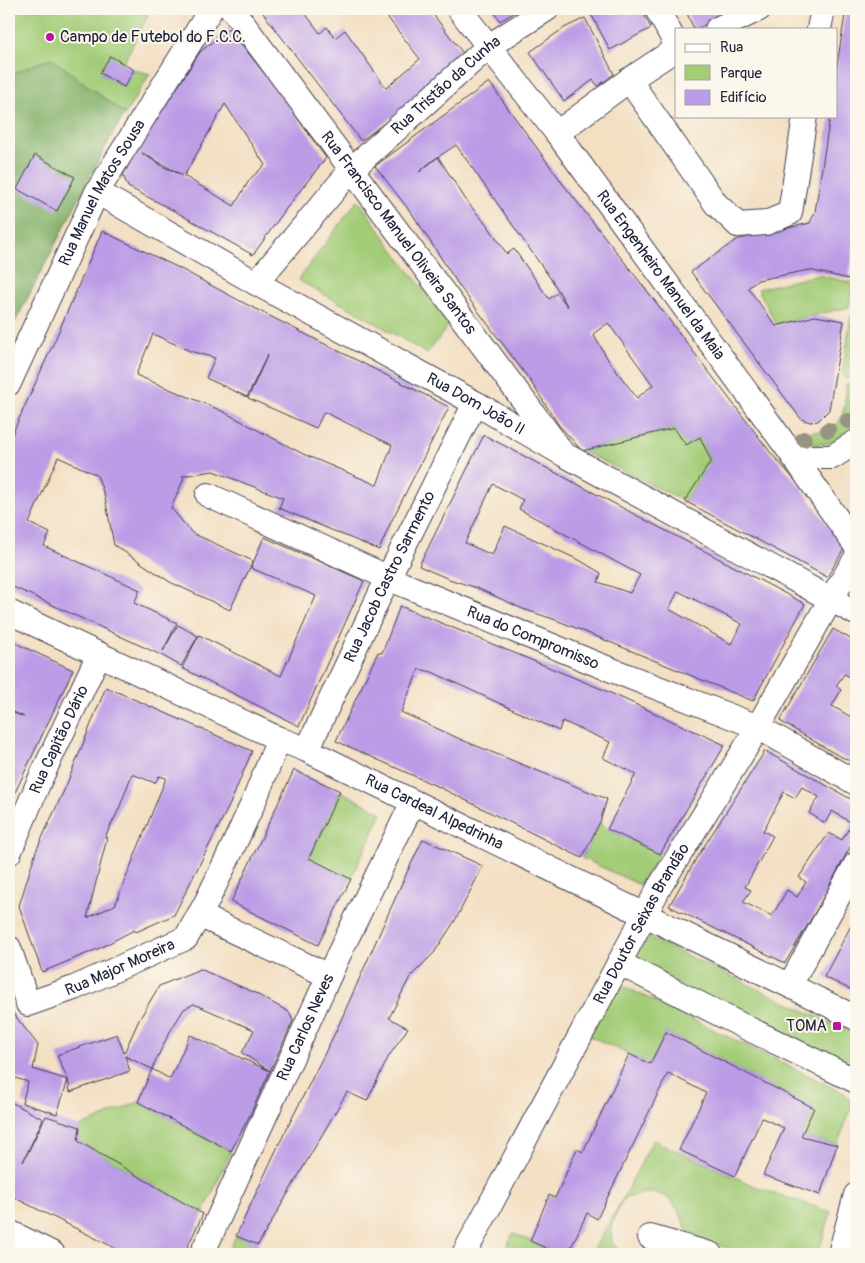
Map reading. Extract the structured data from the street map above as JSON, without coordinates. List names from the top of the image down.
{
  "streets": {
    "street": [
      "Rua Tristão da Cunha",
      "Rua Manuel Matos Sousa",
      "Rua Francisco Manuel Oliveira Santos",
      "Rua Engenheiro Manuel da Maia",
      "Rua Dom João II",
      "Rua Jacob Castro Sarmento",
      "Rua do Compromisso",
      "Rua Capitão Dário",
      "Rua Cardeal Alpedrinha",
      "Rua Doutor Seixas Brandão",
      "Rua Major Moreira",
      "Rua Carlos Neves"
    ]
  },
  "crossings": [
    ["Rua Tristão da Cunha", "Rua Francisco Manuel Oliveira Santos"],
    ["Rua Tristão da Cunha", "Rua Engenheiro Manuel da Maia"],
    ["Rua Tristão da Cunha", "Rua Dom João II"],
    ["Rua Manuel Matos Sousa", "Rua Dom João II"],
    ["Rua Francisco Manuel Oliveira Santos", "Rua Dom João II"],
    ["Rua Dom João II", "Rua Jacob Castro Sarmento"],
    ["Rua Dom João II", "Rua Doutor Seixas Brandão"],
    ["Rua Jacob Castro Sarmento", "Rua do Compromisso"],
    ["Rua Jacob Castro Sarmento", "Rua Cardeal Alpedrinha"],
    ["Rua do Compromisso", "Rua Doutor Seixas Brandão"],
    ["Rua Capitão Dário", "Rua Cardeal Alpedrinha"],
    ["Rua Cardeal Alpedrinha", "Rua Doutor Seixas Brandão"],
    ["Rua Cardeal Alpedrinha", "Rua Major Moreira"],
    ["Rua Cardeal Alpedrinha", "Rua Carlos Neves"]
  ],
  "places": {
    "other": ["Campo de Futebol do F.C.C."],
    "transit": ["TOMA"]
  },
  "legend": ["Rua", "Parque", "Edifício"]
}
